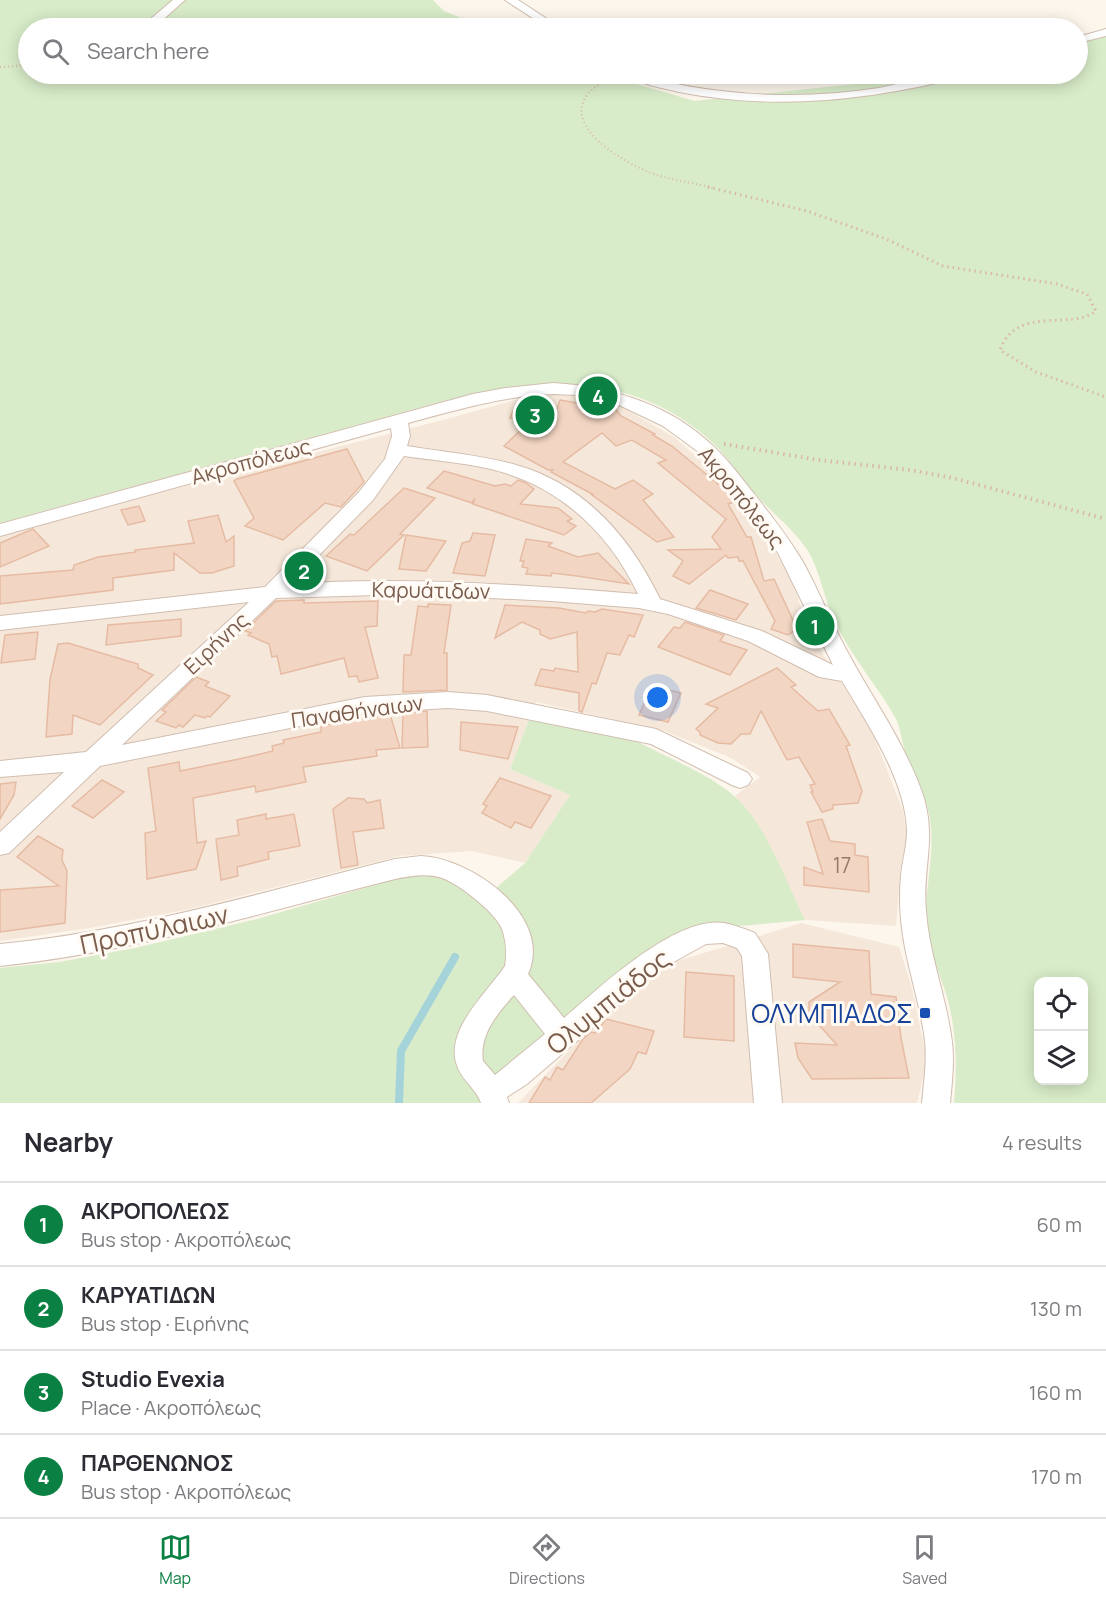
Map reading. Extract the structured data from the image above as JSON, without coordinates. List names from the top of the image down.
{
  "streets": {
    "street": [
      "Ακροπόλεως",
      "Καρυάτιδων",
      "Ειρήνης",
      "Παναθήναιων",
      "Προπύλαιων",
      "Ολυμπιάδος"
    ]
  },
  "crossings": [
    ["Ακροπόλεως", "Καρυάτιδων"],
    ["Ακροπόλεως", "Ειρήνης"],
    ["Καρυάτιδων", "Ειρήνης"],
    ["Ειρήνης", "Παναθήναιων"]
  ],
  "places": {
    "transit": ["ΟΛΥΜΠΙΑΔΟΣ"]
  },
  "house_numbers": ["17"],
  "page": {
    "search": "Search here",
    "pins": [
      "4",
      "3",
      "2",
      "1"
    ],
    "heading": ["Nearby", "4 results"],
    "list": [
      {
        "mark": "1",
        "name": "ΑΚΡΟΠΟΛΕΩΣ",
        "note": "Bus stop · Ακροπόλεως",
        "value": "60 m"
      },
      {
        "mark": "2",
        "name": "ΚΑΡΥΑΤΙΔΩΝ",
        "note": "Bus stop · Ειρήνης",
        "value": "130 m"
      },
      {
        "mark": "3",
        "name": "Studio Evexia",
        "note": "Place · Ακροπόλεως",
        "value": "160 m"
      },
      {
        "mark": "4",
        "name": "ΠΑΡΘΕΝΩΝΟΣ",
        "note": "Bus stop · Ακροπόλεως",
        "value": "170 m"
      }
    ],
    "nav": ["Map", "Directions", "Saved"]
  }
}
